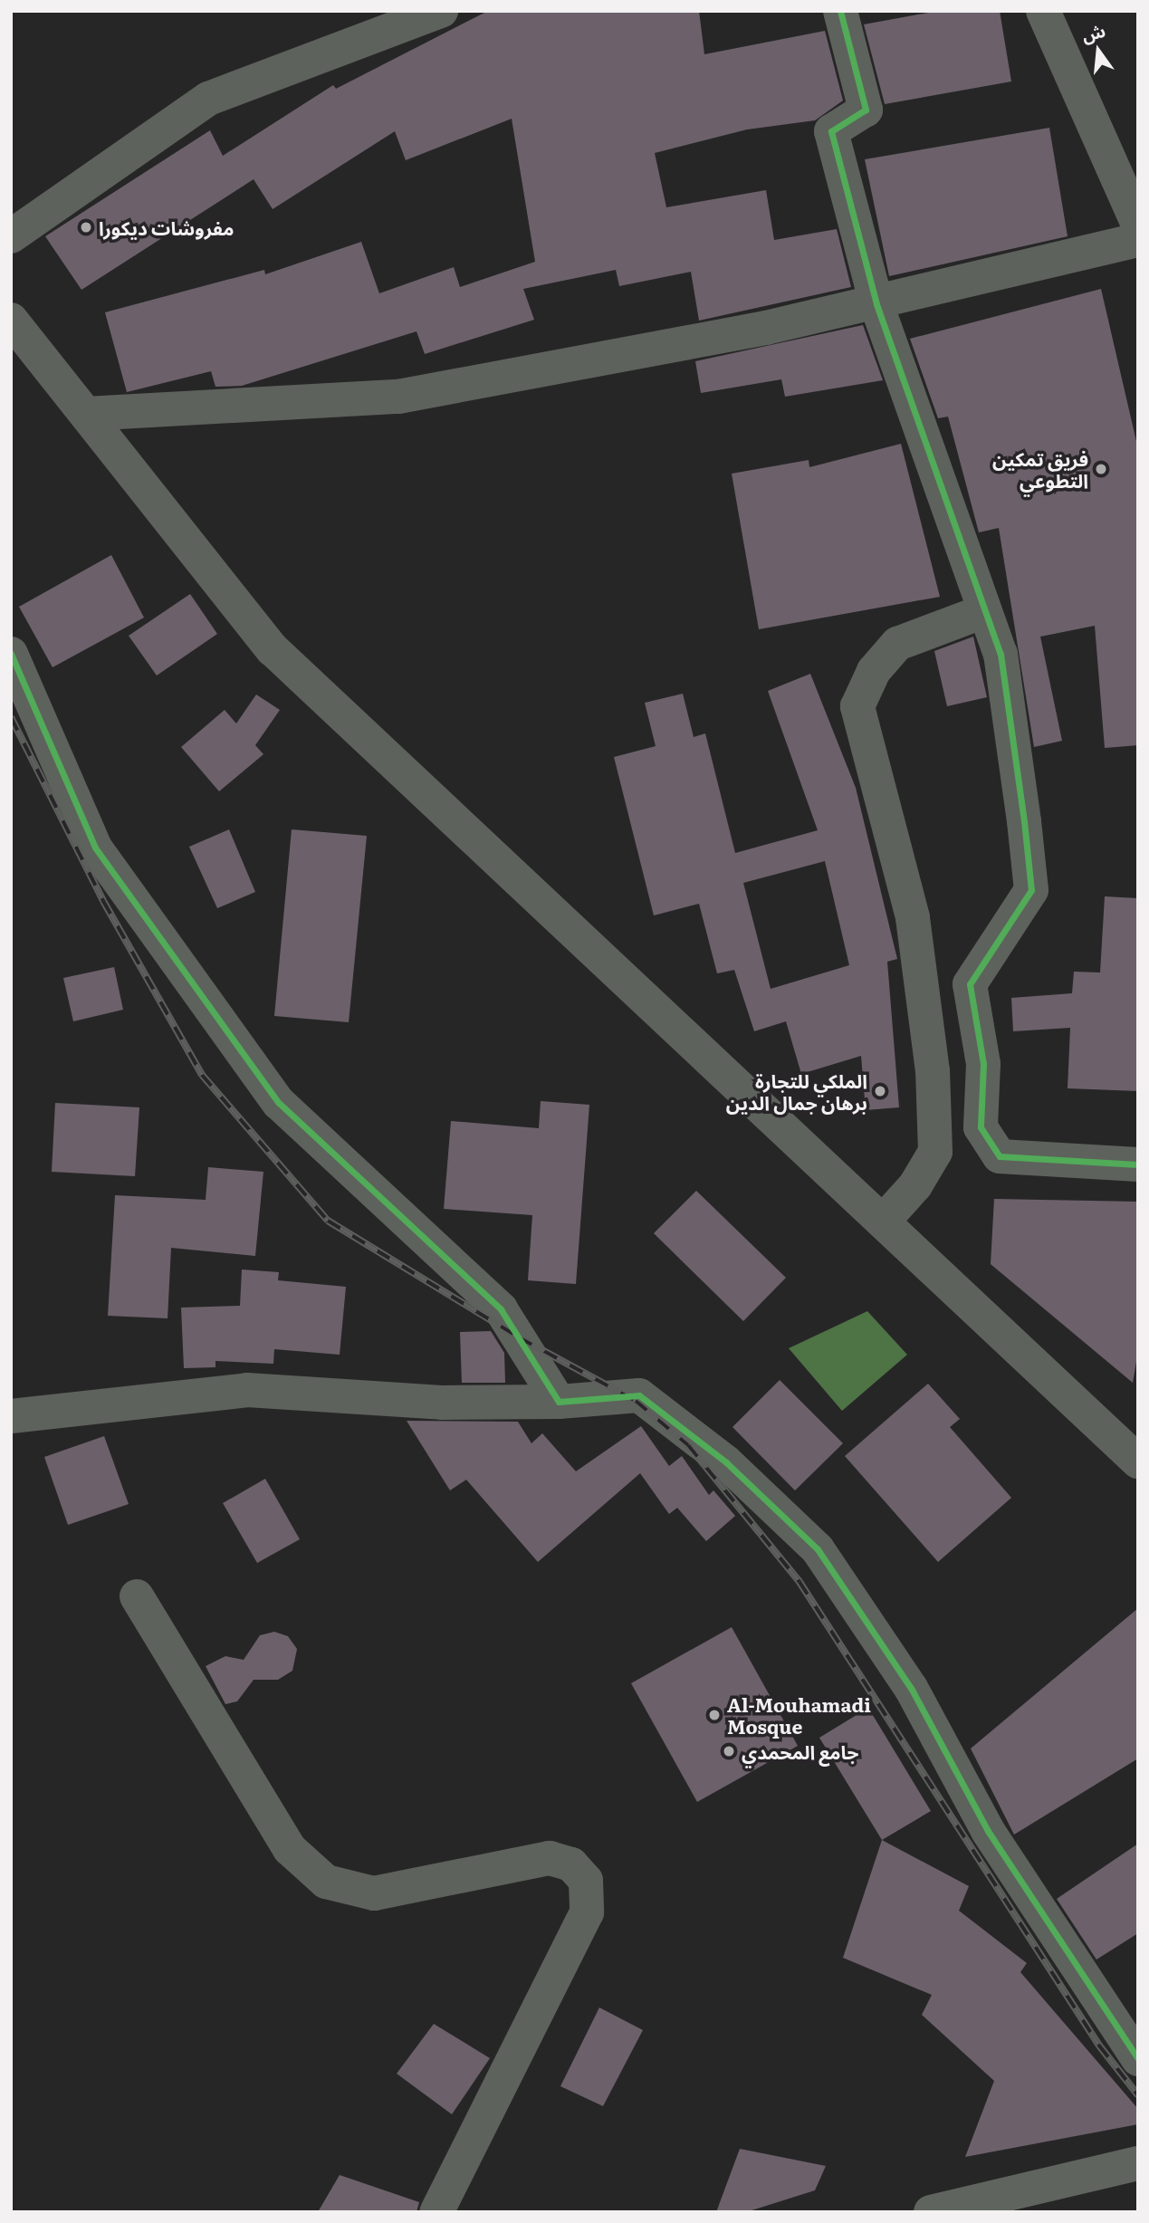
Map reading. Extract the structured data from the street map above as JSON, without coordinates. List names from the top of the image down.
{
  "places": [
    "مفروشات ديكورا",
    "فريق تمكين التطوعي",
    "الملكي للتجارة برهان جمال الدين",
    "Al-Mouhamadi Mosque",
    "جامع المحمدي"
  ],
  "north": "top"
}
